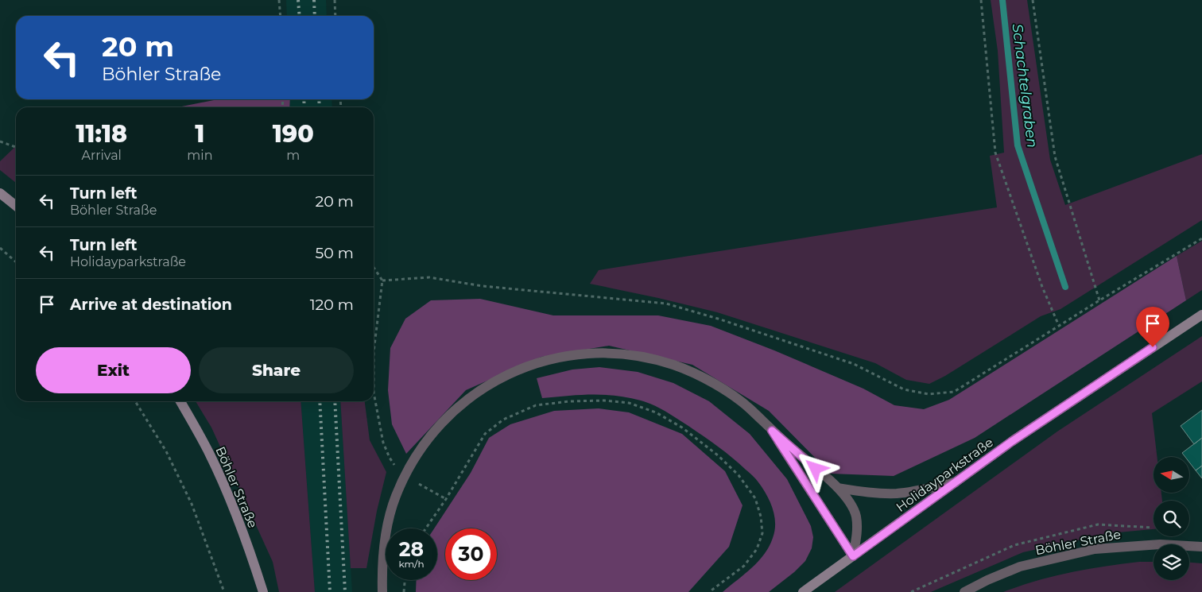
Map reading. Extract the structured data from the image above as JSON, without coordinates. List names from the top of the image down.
{
  "streets": {
    "main road": ["Holidayparkstraße", "Böhler Straße"]
  },
  "water": ["Schachtelgraben"],
  "north": "left",
  "page": {
    "turn": ["20 m", "Böhler Straße"],
    "eta": [
      "11:18",
      "Arrival",
      "1",
      "min",
      "190",
      "m"
    ],
    "list": [
      {
        "name": "Turn left",
        "note": "Böhler Straße",
        "value": "20 m"
      },
      {
        "name": "Turn left",
        "note": "Holidayparkstraße",
        "value": "50 m"
      },
      {
        "name": "Arrive at destination",
        "value": "120 m"
      }
    ],
    "buttons": ["Exit", "Share"],
    "speed": "28 km/h",
    "limit": "30"
  }
}
